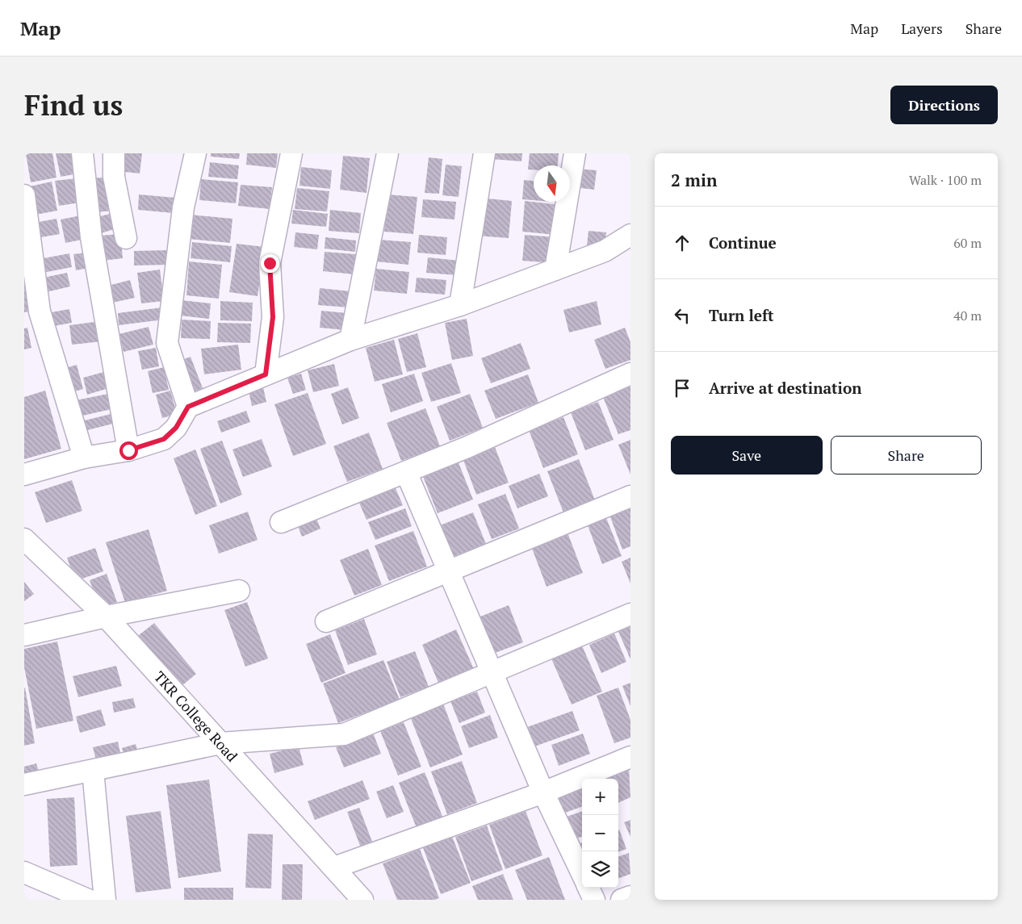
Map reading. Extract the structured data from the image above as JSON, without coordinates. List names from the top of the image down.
{
  "streets": {
    "street": ["TKR College Road"]
  },
  "north": "bottom",
  "page": {
    "header": "Map",
    "nav": ["Map", "Layers", "Share"],
    "buttons": [
      "Directions",
      ["Save", "Share"]
    ],
    "title": "Find us",
    "heading": ["2 min", "Walk · 100 m"],
    "list": [
      ["Continue", "60 m"],
      ["Turn left", "40 m"],
      "Arrive at destination"
    ],
    "map_buttons": ["+", "−"]
  }
}
